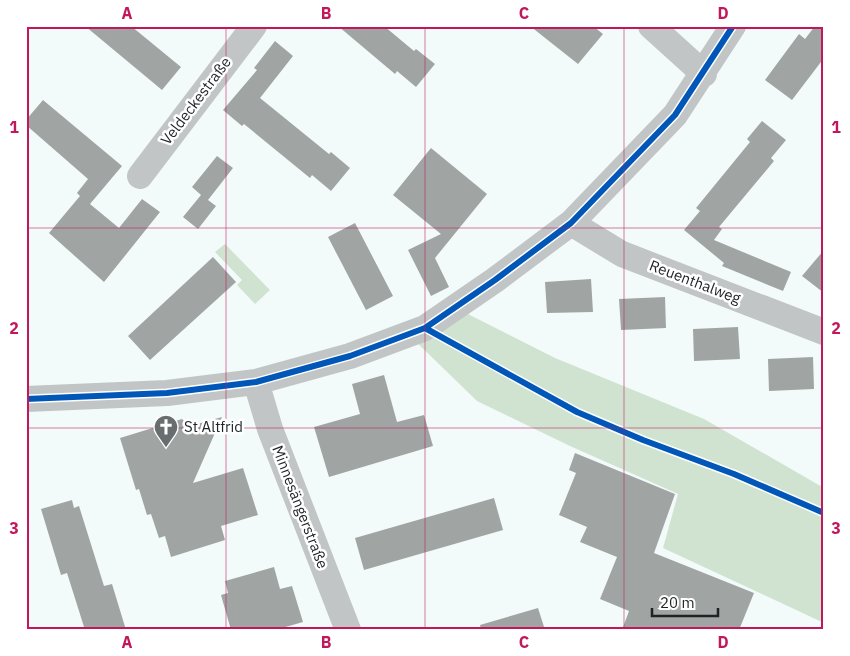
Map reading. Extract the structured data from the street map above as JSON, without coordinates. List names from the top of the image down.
{
  "streets": {
    "street": ["Veldeckestraße", "Reuenthalweg", "Minnesängerstraße"]
  },
  "places": {
    "church": ["St Altfrid"]
  },
  "scale_bar": "20 m",
  "grid": {
    "columns": [
      "A",
      "B",
      "C",
      "D"
    ],
    "rows": ["1", "2", "3"]
  }
}
